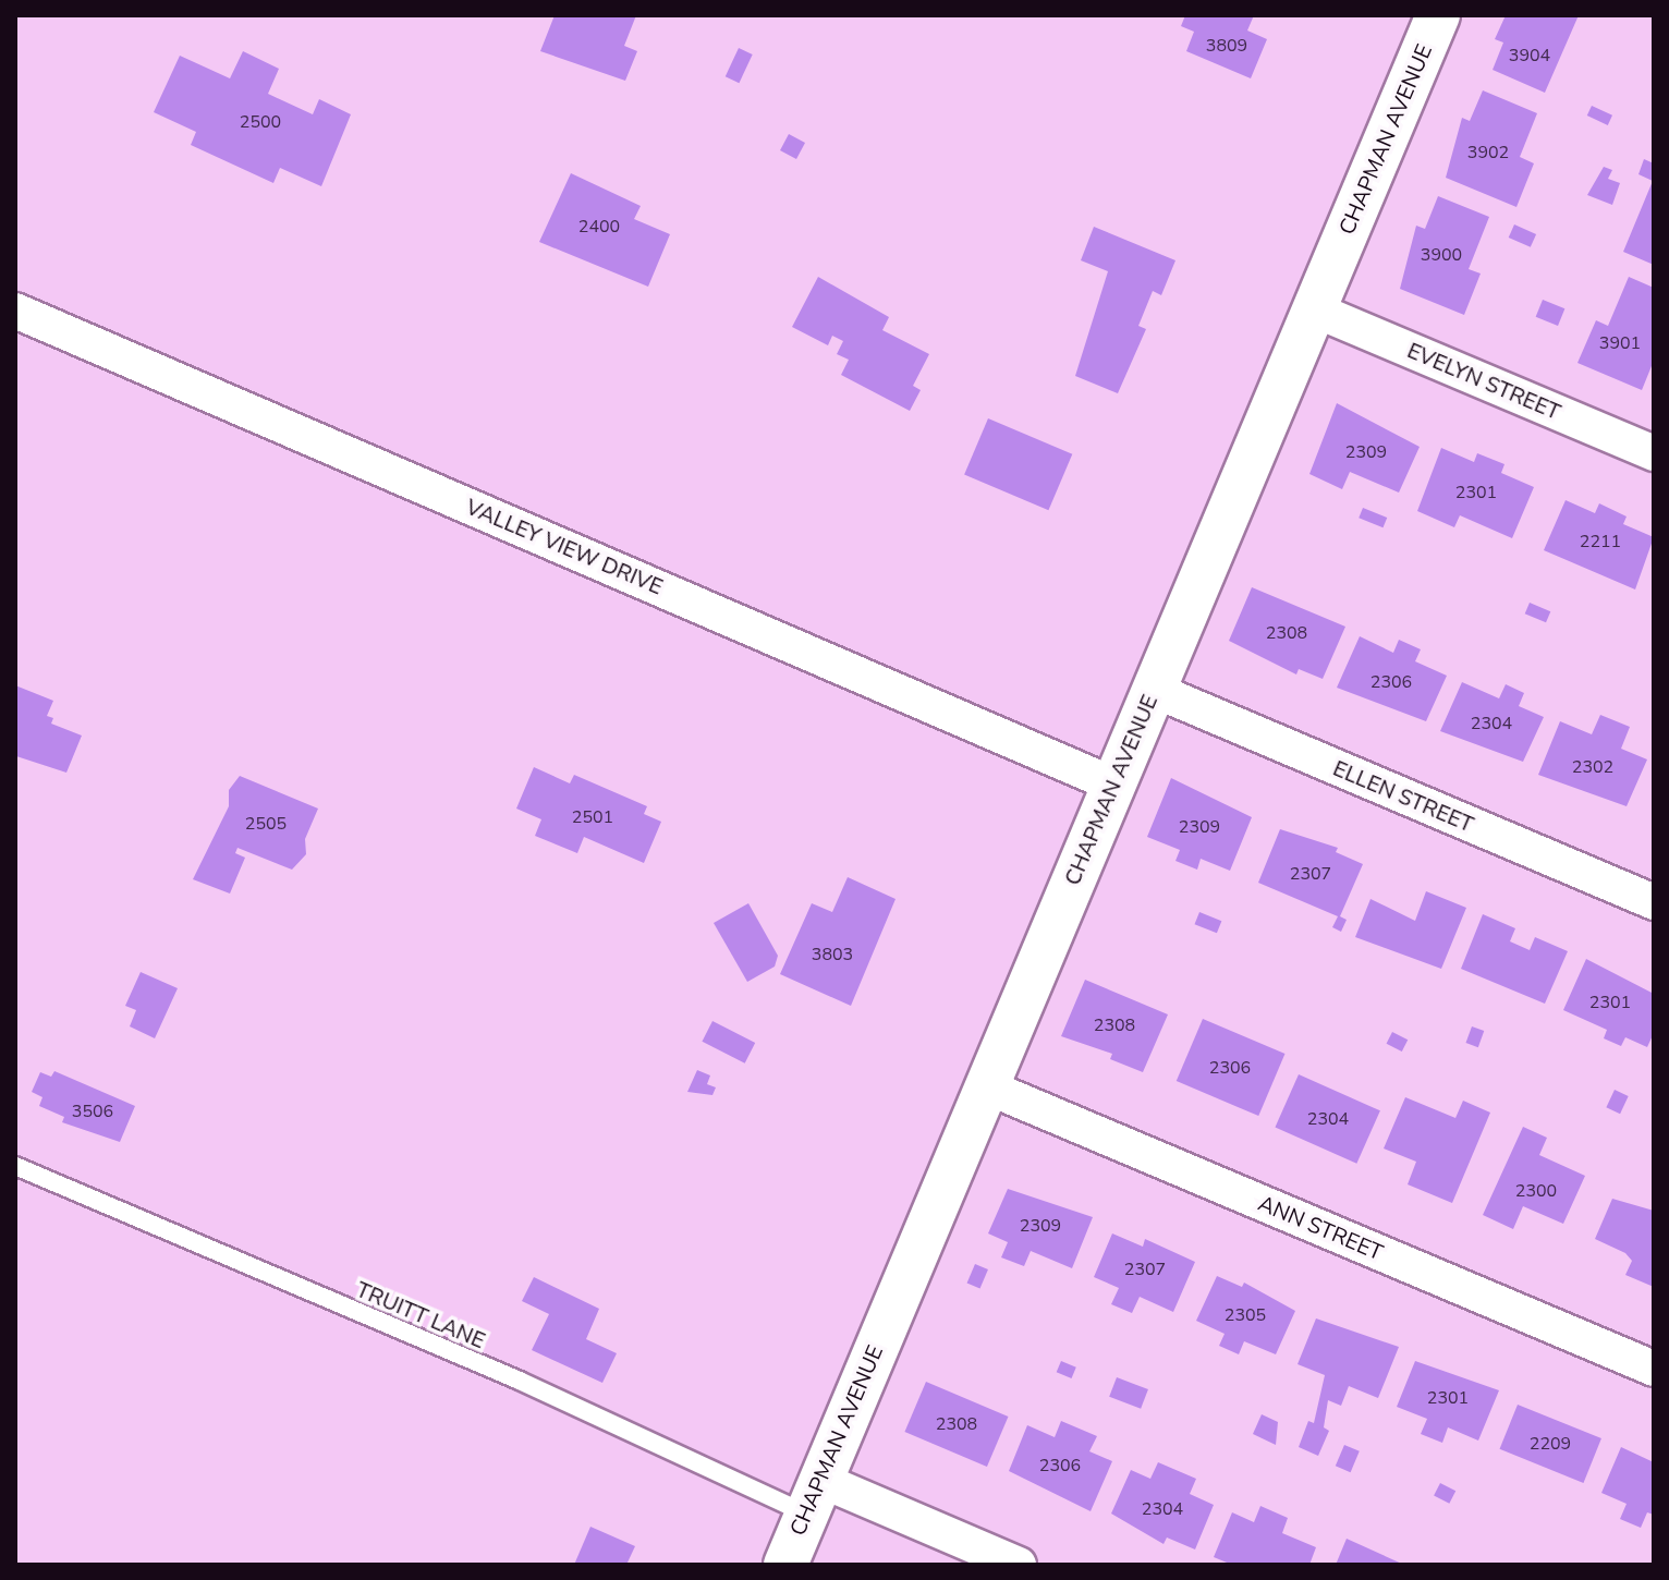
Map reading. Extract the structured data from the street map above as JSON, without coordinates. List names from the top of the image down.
{
  "streets": {
    "street": [
      "CHAPMAN AVENUE",
      "EVELYN STREET",
      "VALLEY VIEW DRIVE",
      "ELLEN STREET",
      "ANN STREET"
    ],
    "lane": ["TRUITT LANE"]
  },
  "crossings": [
    ["CHAPMAN AVENUE", "EVELYN STREET"],
    ["CHAPMAN AVENUE", "VALLEY VIEW DRIVE"],
    ["CHAPMAN AVENUE", "ELLEN STREET"],
    ["CHAPMAN AVENUE", "ANN STREET"],
    ["CHAPMAN AVENUE", "TRUITT LANE"]
  ],
  "house_numbers": [
    "3809",
    "3904",
    "2500",
    "3902",
    "2400",
    "3900",
    "3901",
    "2309",
    "2301",
    "2211",
    "2308",
    "2306",
    "2304",
    "2302",
    "2501",
    "2505",
    "2309",
    "2307",
    "3803",
    "2301",
    "2308",
    "2306",
    "3506",
    "2304",
    "2300",
    "2309",
    "2307",
    "2305",
    "2301",
    "2308",
    "2209",
    "2306",
    "2304"
  ]
}
